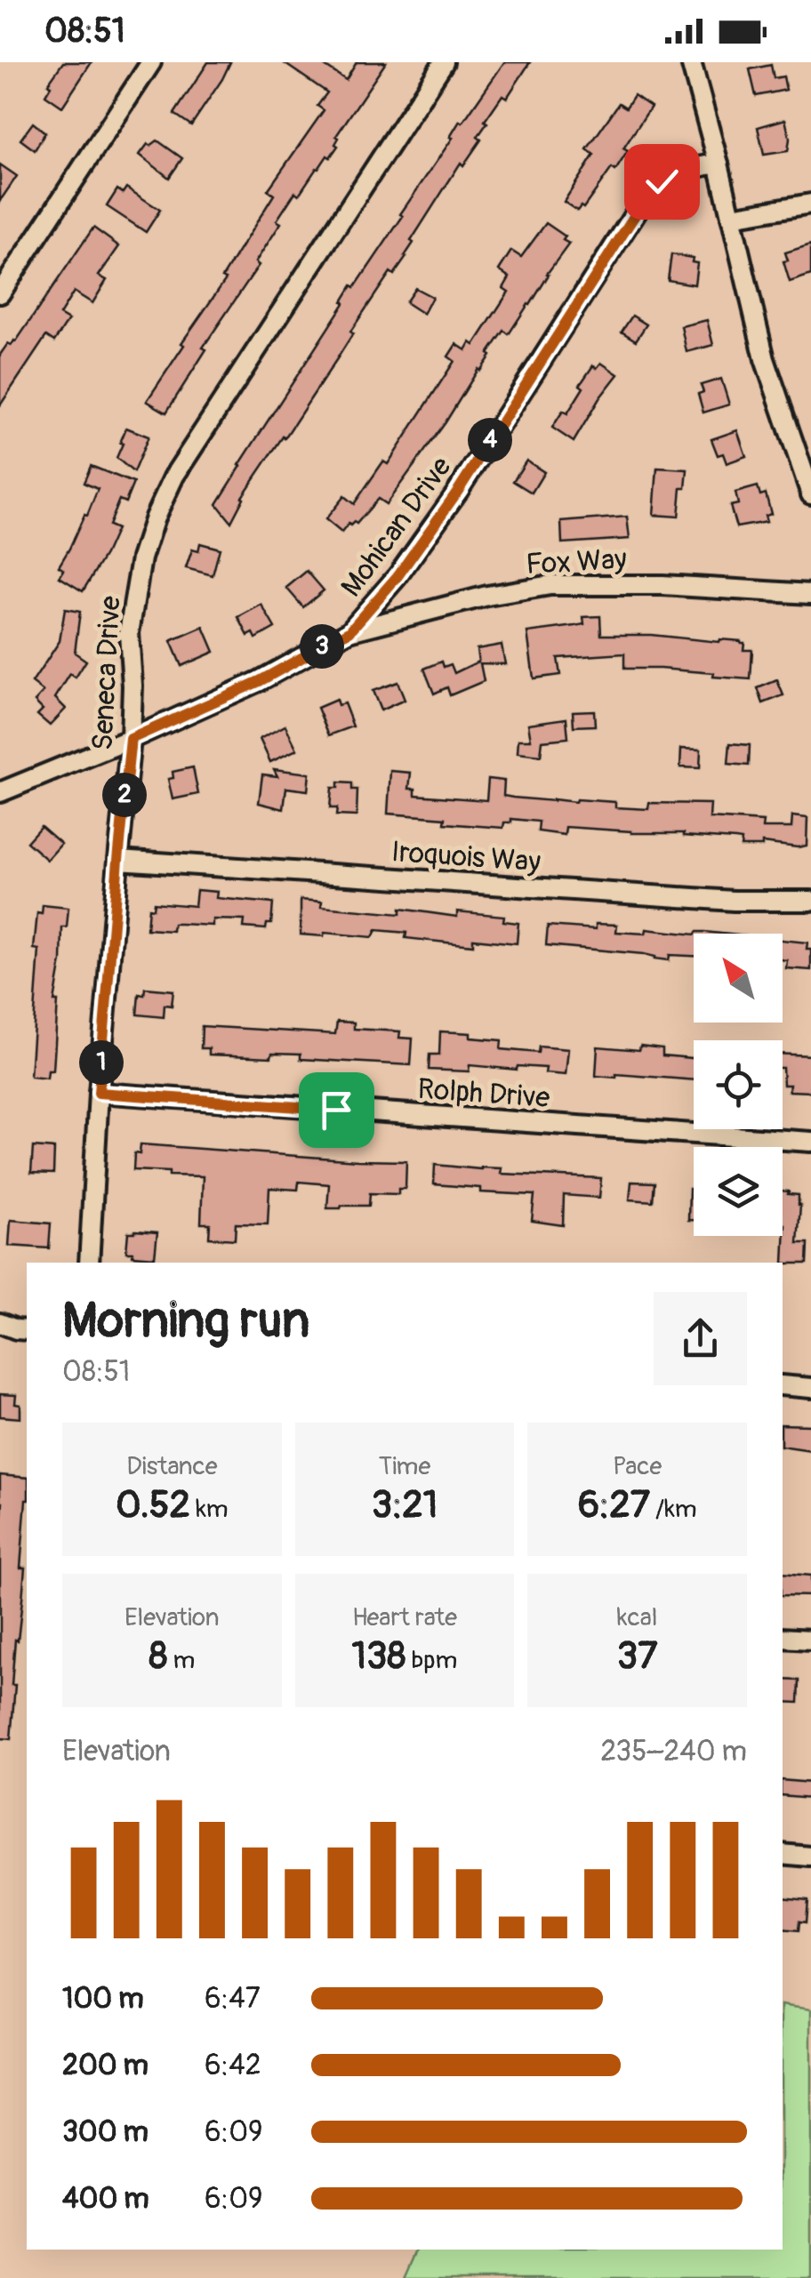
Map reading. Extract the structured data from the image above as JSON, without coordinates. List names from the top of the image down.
{
  "streets": {
    "street": [
      "Mohican Drive",
      "Fox Way",
      "Seneca Drive",
      "Iroquois Way",
      "Rolph Drive"
    ]
  },
  "crossings": [
    ["Mohican Drive", "Fox Way"],
    ["Mohican Drive", "Seneca Drive"],
    ["Seneca Drive", "Iroquois Way"],
    ["Seneca Drive", "Rolph Drive"]
  ],
  "north": "top left",
  "page": {
    "status": "08:51",
    "pins": [
      "4",
      "3",
      "2",
      "1"
    ],
    "heading": ["Morning run", "08:51"],
    "stats": [
      ["Distance", "0.52 km"],
      ["Time", "3:21"],
      ["Pace", "6:27 /km"],
      ["Elevation", "8 m"],
      ["Heart rate", "138 bpm"],
      ["kcal", "37"]
    ],
    "chart": ["Elevation", "235–240 m"],
    "list": [
      {
        "name": "100 m",
        "note": "6:47"
      },
      {
        "name": "200 m",
        "note": "6:42"
      },
      {
        "name": "300 m",
        "note": "6:09"
      },
      {
        "name": "400 m",
        "note": "6:09"
      }
    ]
  }
}
